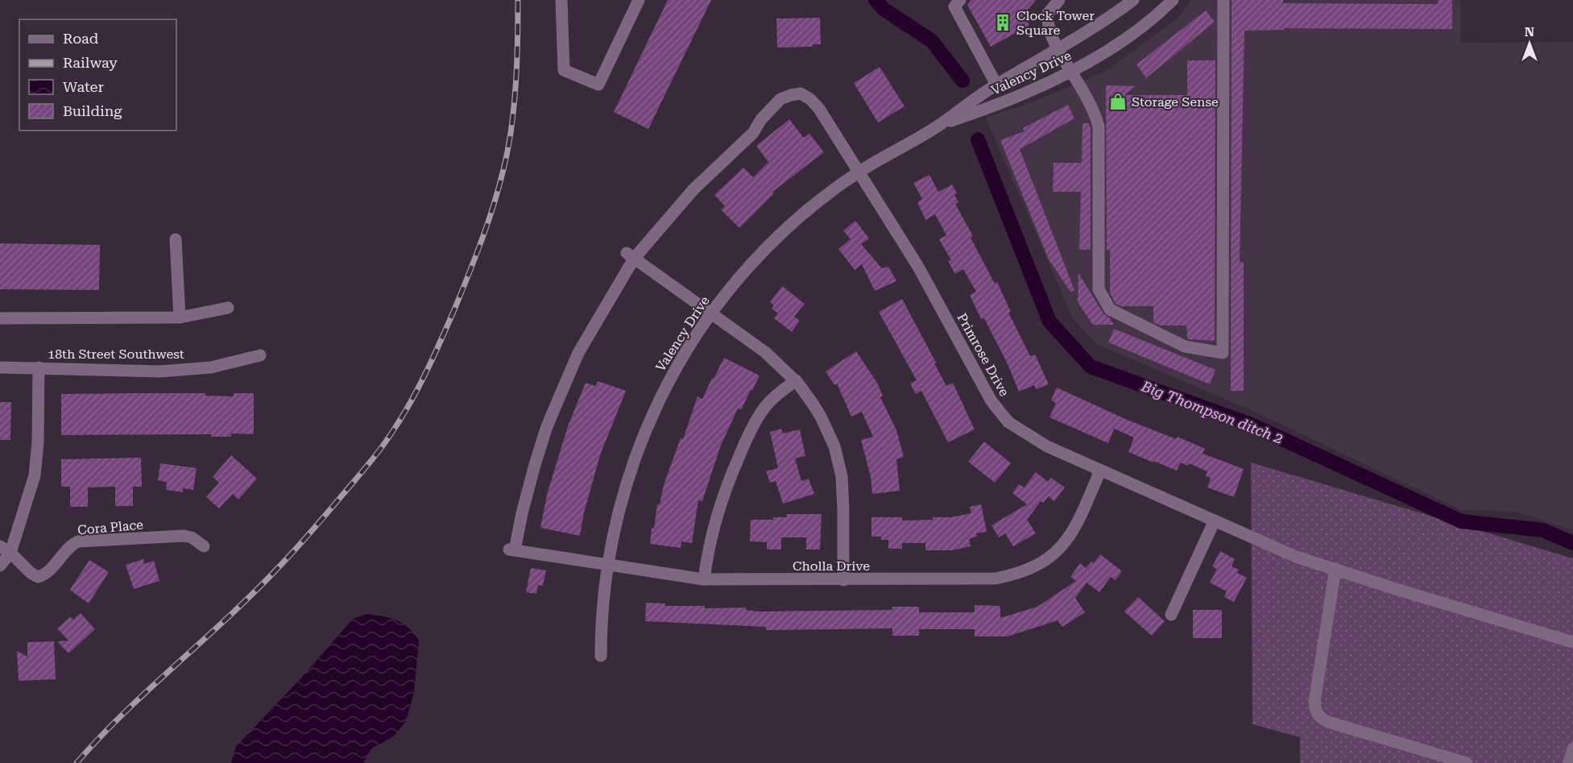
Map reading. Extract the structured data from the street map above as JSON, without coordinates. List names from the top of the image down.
{
  "streets": {
    "street": [
      "Valency Drive",
      "18th Street Southwest",
      "Primrose Drive",
      "Cora Place",
      "Cholla Drive"
    ]
  },
  "crossings": [
    ["Valency Drive", "Primrose Drive"],
    ["Valency Drive", "Cholla Drive"],
    ["Primrose Drive", "Cholla Drive"]
  ],
  "water": ["Big Thompson ditch 2"],
  "places": {
    "building": ["Clock Tower Square"],
    "shop": ["Storage Sense"]
  },
  "legend": [
    "Road",
    "Railway",
    "Water",
    "Building"
  ],
  "north": "top"
}
